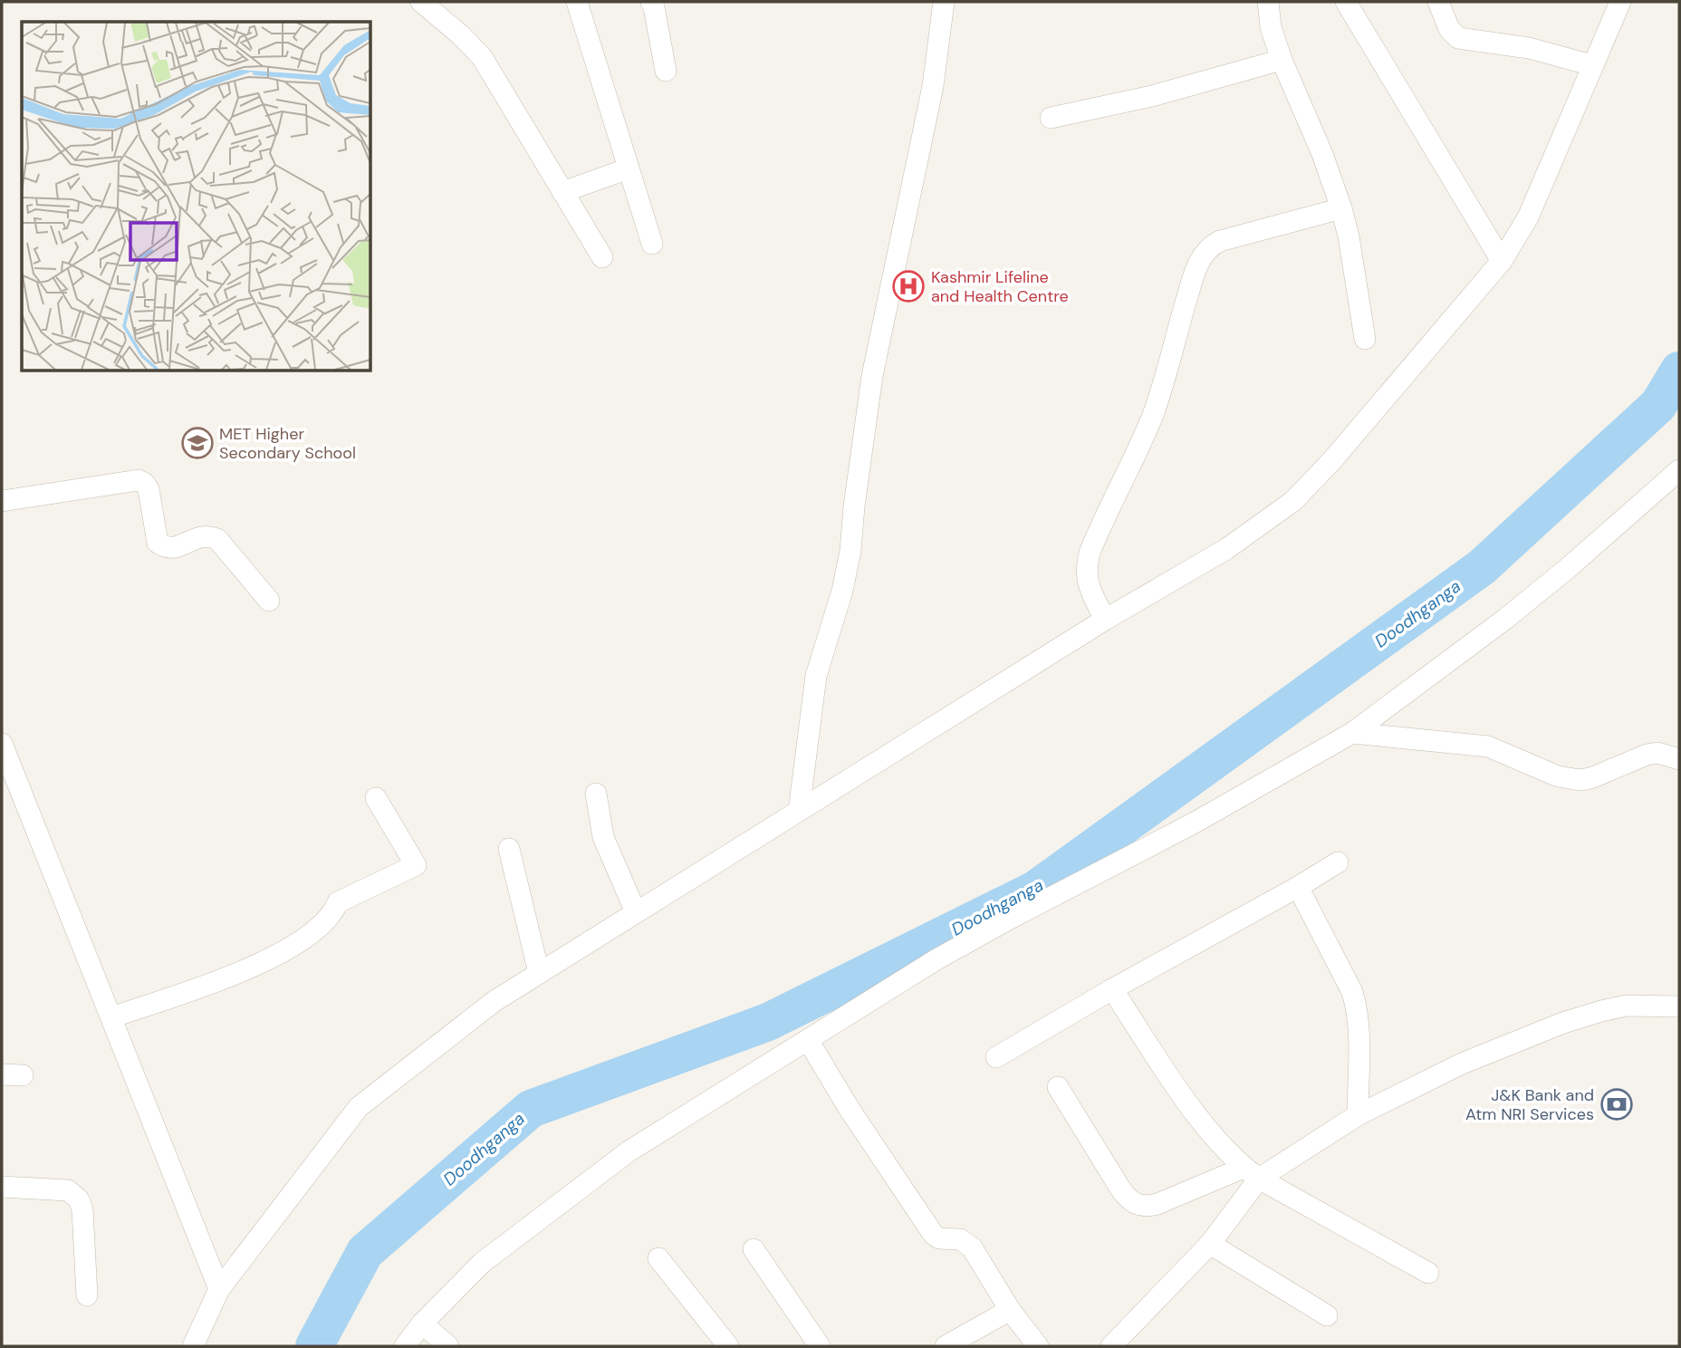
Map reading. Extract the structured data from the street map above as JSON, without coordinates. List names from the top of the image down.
{
  "water": ["Doodhganga"],
  "places": {
    "hospital": ["Kashmir Lifeline and Health Centre"],
    "school or university": ["MET Higher Secondary School"],
    "bank": ["J&K Bank and Atm NRI Services"]
  }
}
